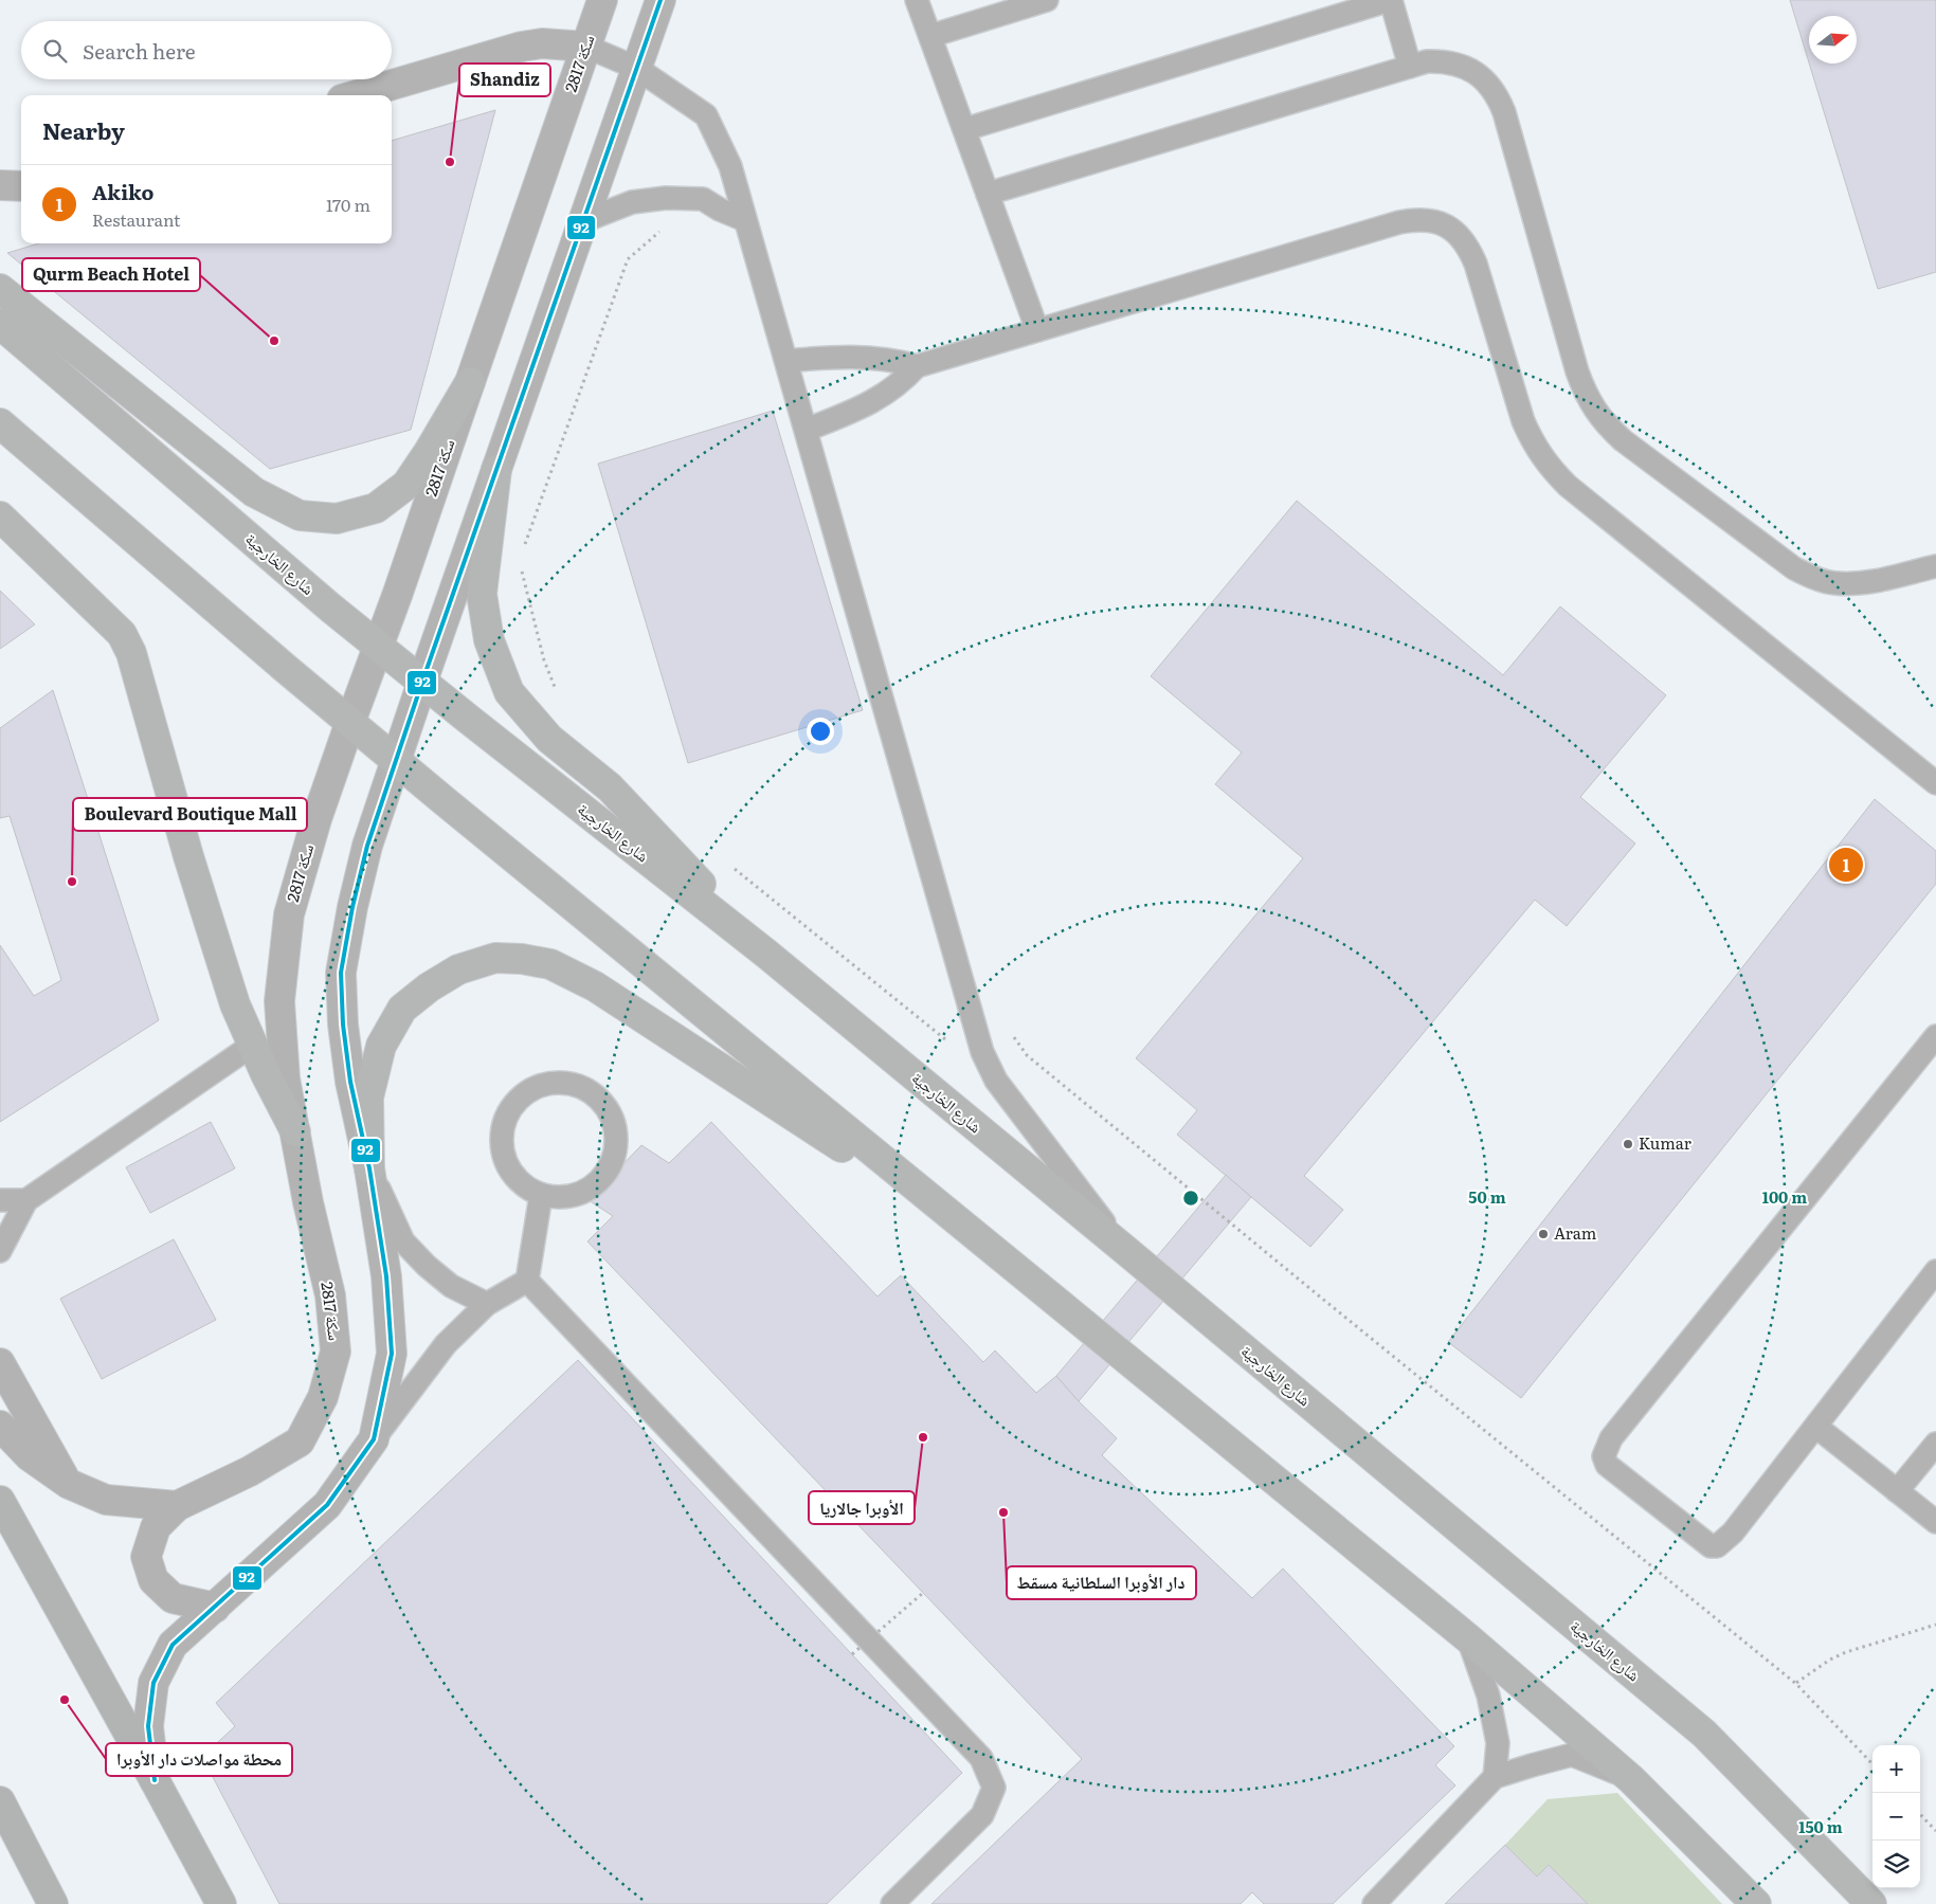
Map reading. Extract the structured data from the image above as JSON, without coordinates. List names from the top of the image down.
{
  "streets": {
    "main road": ["شارع الخارجية"],
    "street": ["سكة 2817"]
  },
  "crossings": [
    ["سكة 2817", "شارع الخارجية"]
  ],
  "places": [
    "Shandiz",
    "Qurm Beach Hotel",
    "Boulevard Boutique Mall",
    "Kumar",
    "Aram",
    "الأوبرا جالاريا",
    "دار الأوبرا السلطانية مسقط",
    "محطة مواصلات دار الأوبرا"
  ],
  "lines": ["transit line 92"],
  "north": "right",
  "page": {
    "search": "Search here",
    "heading": "Nearby",
    "list": [
      {
        "mark": "1",
        "name": "Akiko",
        "note": "Restaurant",
        "value": "170 m"
      }
    ],
    "pins": "1",
    "map_buttons": ["+", "−"]
  },
  "rings": ["50 m", "100 m", "150 m"]
}
